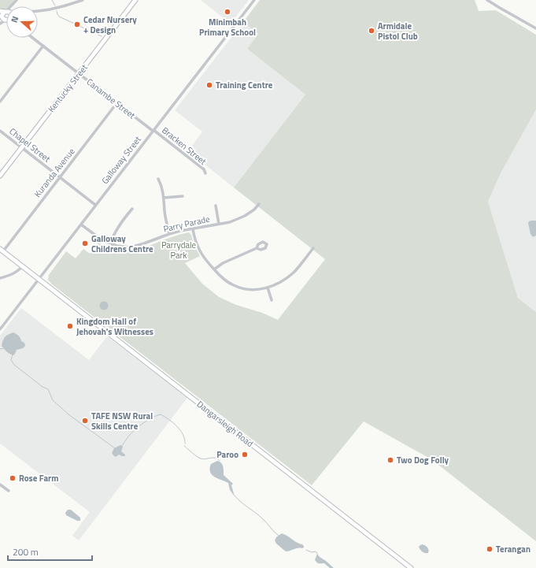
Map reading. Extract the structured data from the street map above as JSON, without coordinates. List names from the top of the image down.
{
  "streets": {
    "street": [
      "Kentucky Street",
      "Canambe Street",
      "Chapel Street",
      "Bracken Street",
      "Galloway Street",
      "Kuranda Avenue",
      "Parry Parade",
      "Dangarsleigh Road"
    ]
  },
  "crossings": [
    ["Kentucky Street", "Canambe Street"],
    ["Kentucky Street", "Chapel Street"],
    ["Canambe Street", "Bracken Street"],
    ["Canambe Street", "Galloway Street"],
    ["Canambe Street", "Kuranda Avenue"],
    ["Chapel Street", "Galloway Street"],
    ["Chapel Street", "Kuranda Avenue"],
    ["Bracken Street", "Galloway Street"],
    ["Galloway Street", "Parry Parade"],
    ["Galloway Street", "Dangarsleigh Road"],
    ["Kuranda Avenue", "Dangarsleigh Road"]
  ],
  "parks": ["Parrydale Park"],
  "places": [
    "Minimbah Primary School",
    "Cedar Nursery + Design",
    "Armidale Pistol Club",
    "Training Centre",
    "Galloway Childrens Centre",
    "Kingdom Hall of Jehovah's Witnesses",
    "TAFE NSW Rural Skills Centre",
    "Paroo",
    "Two Dog Folly",
    "Rose Farm",
    "Terangan"
  ],
  "scale_bar": "200 m",
  "north": "left"
}
